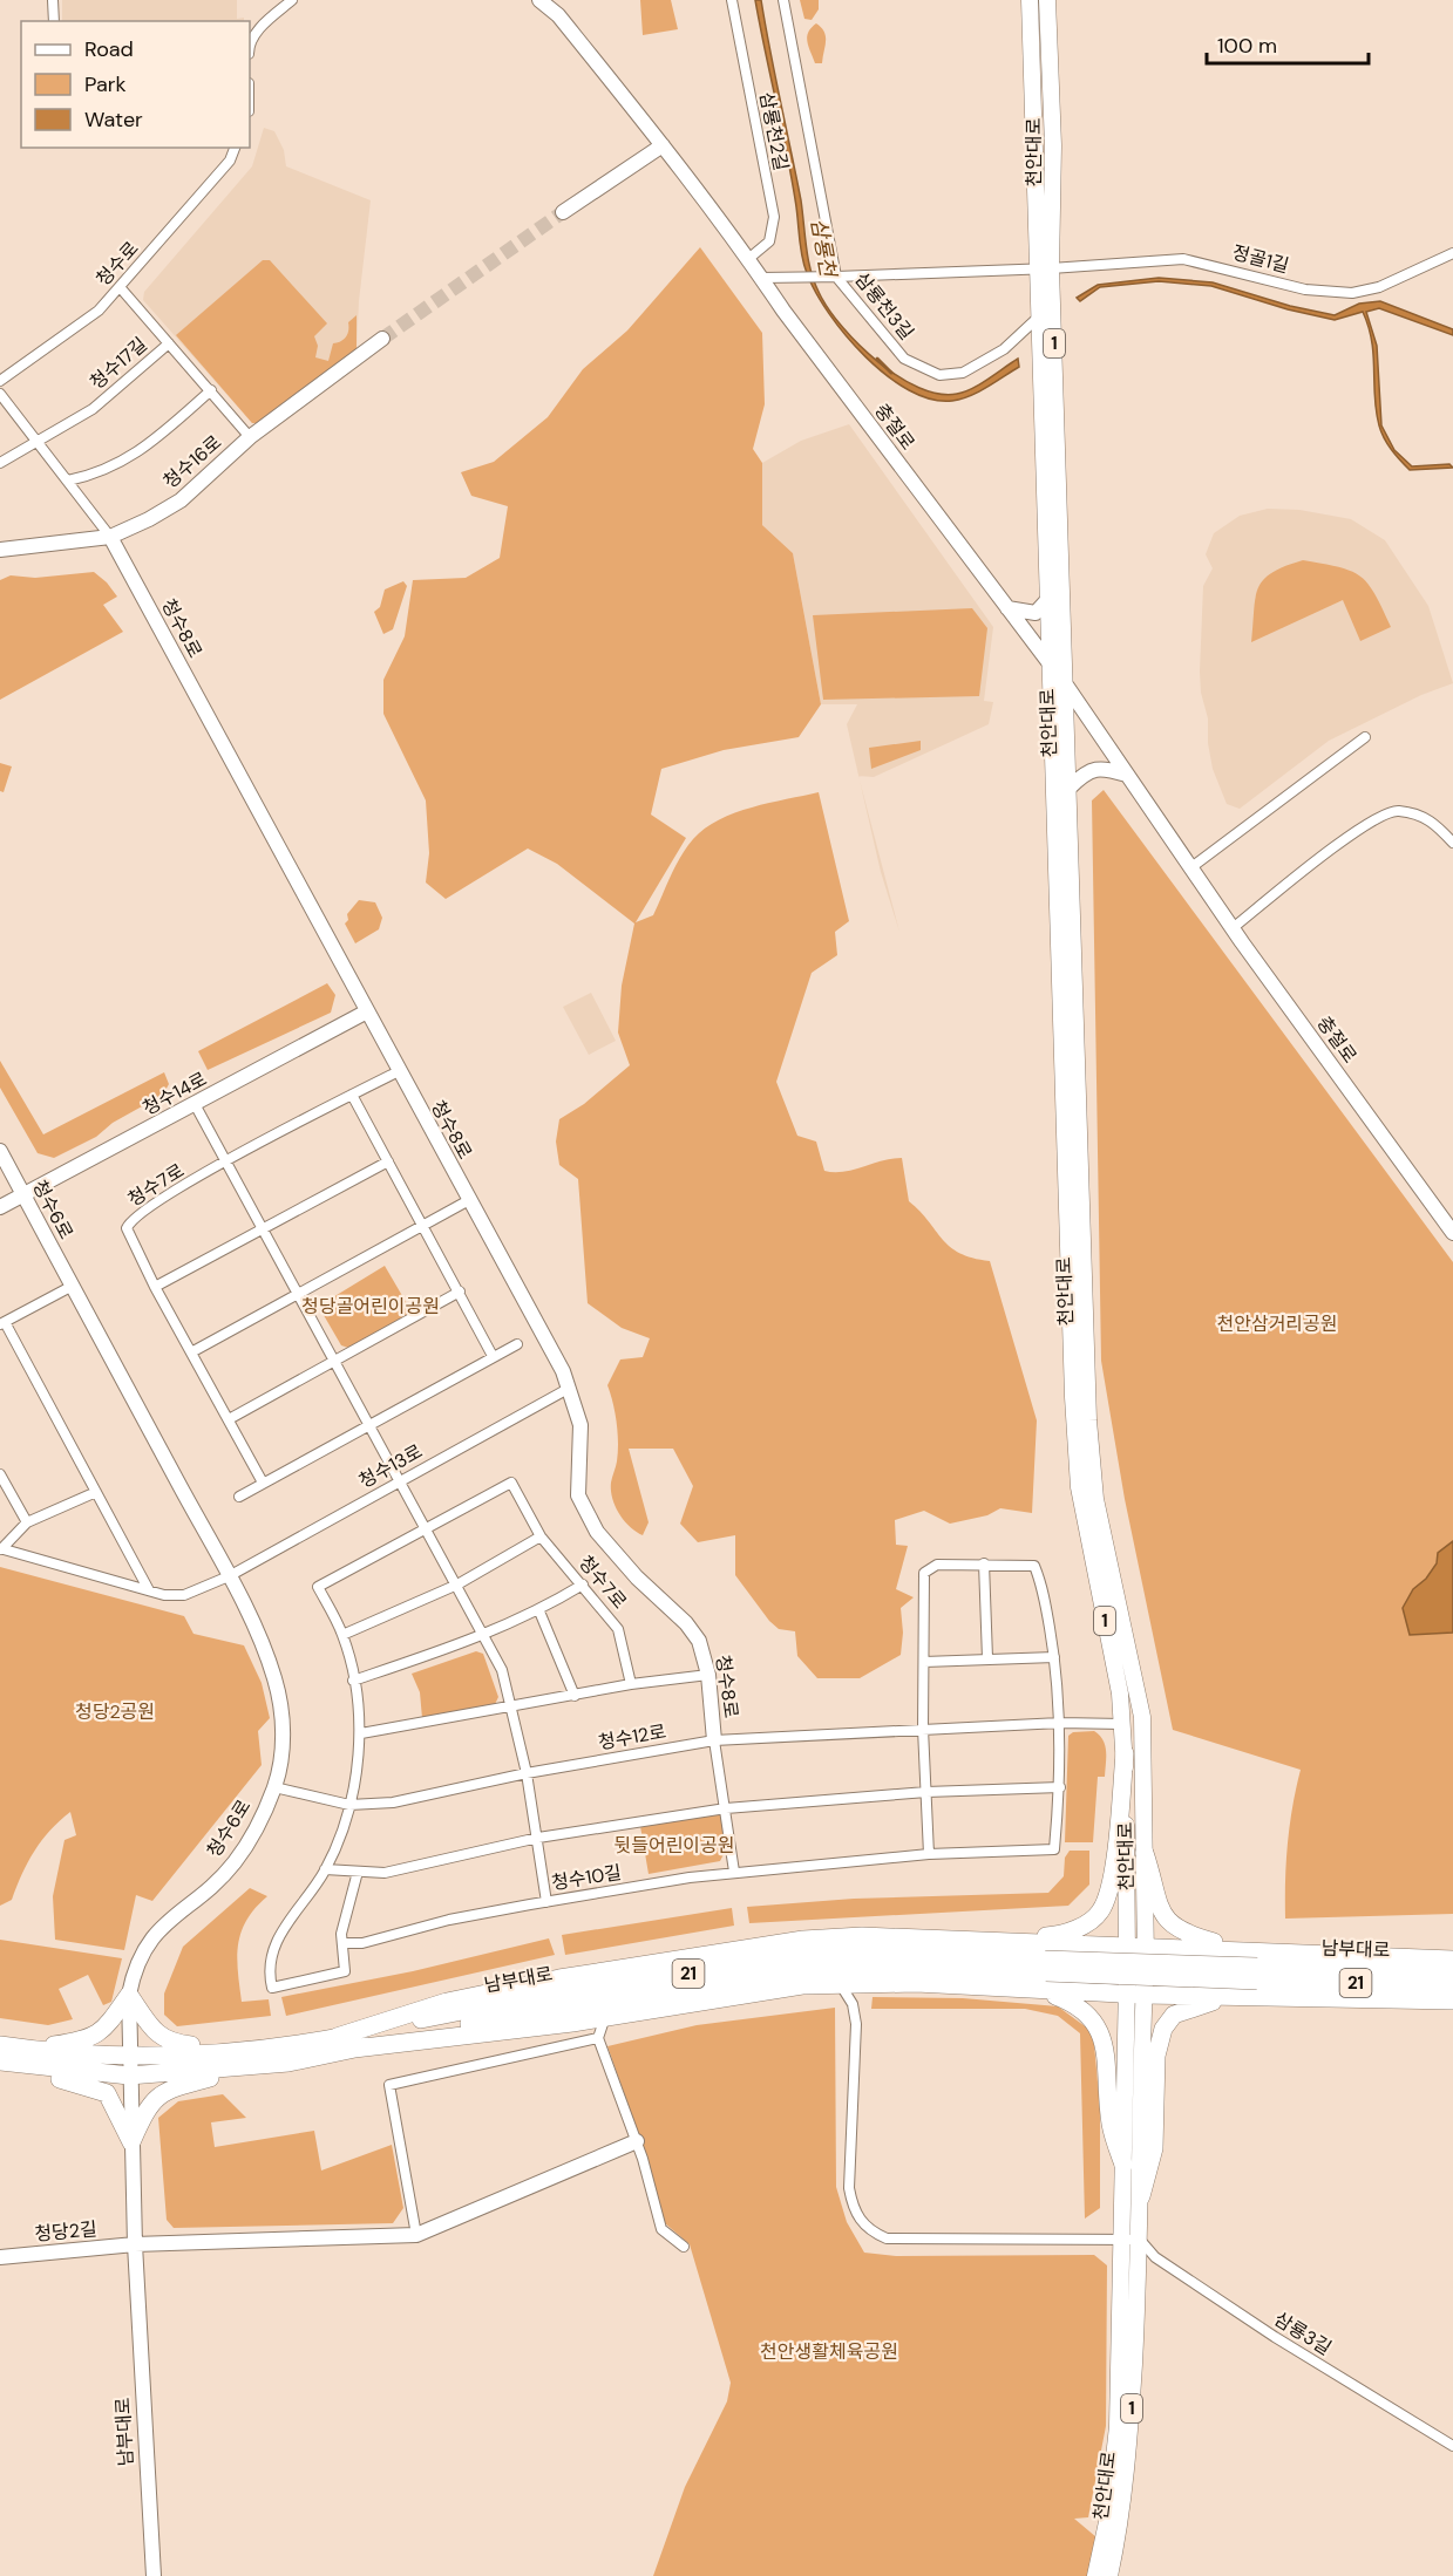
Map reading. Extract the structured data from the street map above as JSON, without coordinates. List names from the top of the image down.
{
  "streets": {
    "highway": ["남부대로", "21"],
    "main road": ["천안대로", "1"],
    "street": [
      "삼룡천2길",
      "정골1길",
      "청수로",
      "삼룡천3길",
      "청수17길",
      "충절로",
      "청수16로",
      "청수8로",
      "청수14로",
      "청수7로",
      "청수6로",
      "청수13로",
      "청수12로",
      "청수10길",
      "청당2길",
      "삼룡3길"
    ]
  },
  "crossings": [
    ["삼룡천2길", "충절로"],
    ["천안대로", "정골1길"],
    ["천안대로", "삼룡천3길"],
    ["천안대로", "충절로"],
    ["천안대로", "청수12로"],
    ["천안대로", "삼룡3길"],
    ["정골1길", "삼룡천3길"],
    ["정골1길", "충절로"],
    ["청수17길", "청수16로"],
    ["청수16로", "청수8로"],
    ["청수8로", "청수14로"],
    ["청수8로", "청수7로"],
    ["청수8로", "청수13로"],
    ["청수8로", "청수12로"],
    ["청수14로", "청수6로"],
    ["청수6로", "청수13로"],
    ["청수6로", "청수12로"],
    ["청수6로", "남부대로"],
    ["청수12로", "청수10길"],
    ["남부대로", "21"],
    ["남부대로", "청당2길"]
  ],
  "water": ["삼룡천"],
  "parks": [
    "청당골어린이공원",
    "천안삼거리공원",
    "청당2공원",
    "뒷들어린이공원",
    "천안생활체육공원"
  ],
  "legend": ["Road", "Park", "Water"],
  "scale_bar": "100 m"
}
